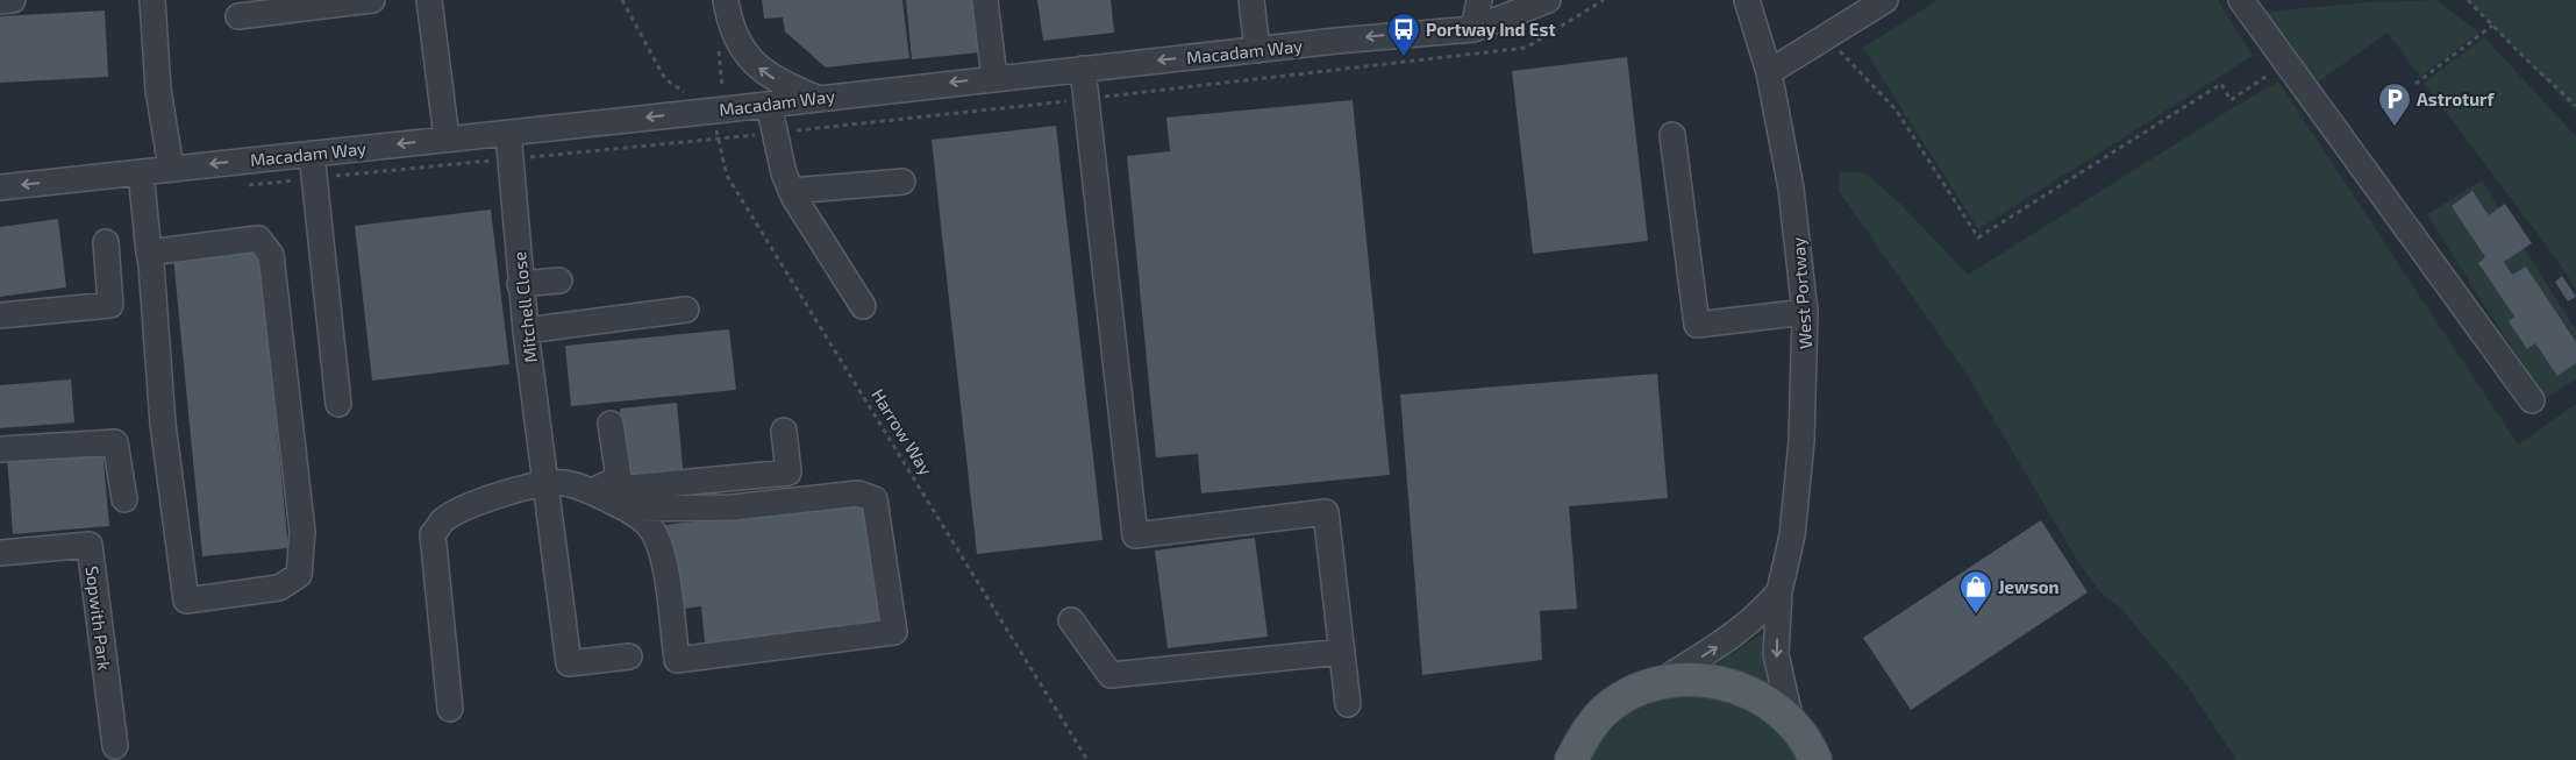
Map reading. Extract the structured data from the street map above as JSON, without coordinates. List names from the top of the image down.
{
  "streets": {
    "street": [
      "Macadam Way",
      "West Portway",
      "Mitchell Close",
      "Sopwith Park"
    ],
    "path": ["Harrow Way"]
  },
  "crossings": [
    ["Macadam Way", "Mitchell Close"],
    ["Macadam Way", "Harrow Way"]
  ],
  "places": {
    "bus stop": ["Portway Ind Est"],
    "parking": ["Astroturf"],
    "shop": ["Jewson"]
  }
}
